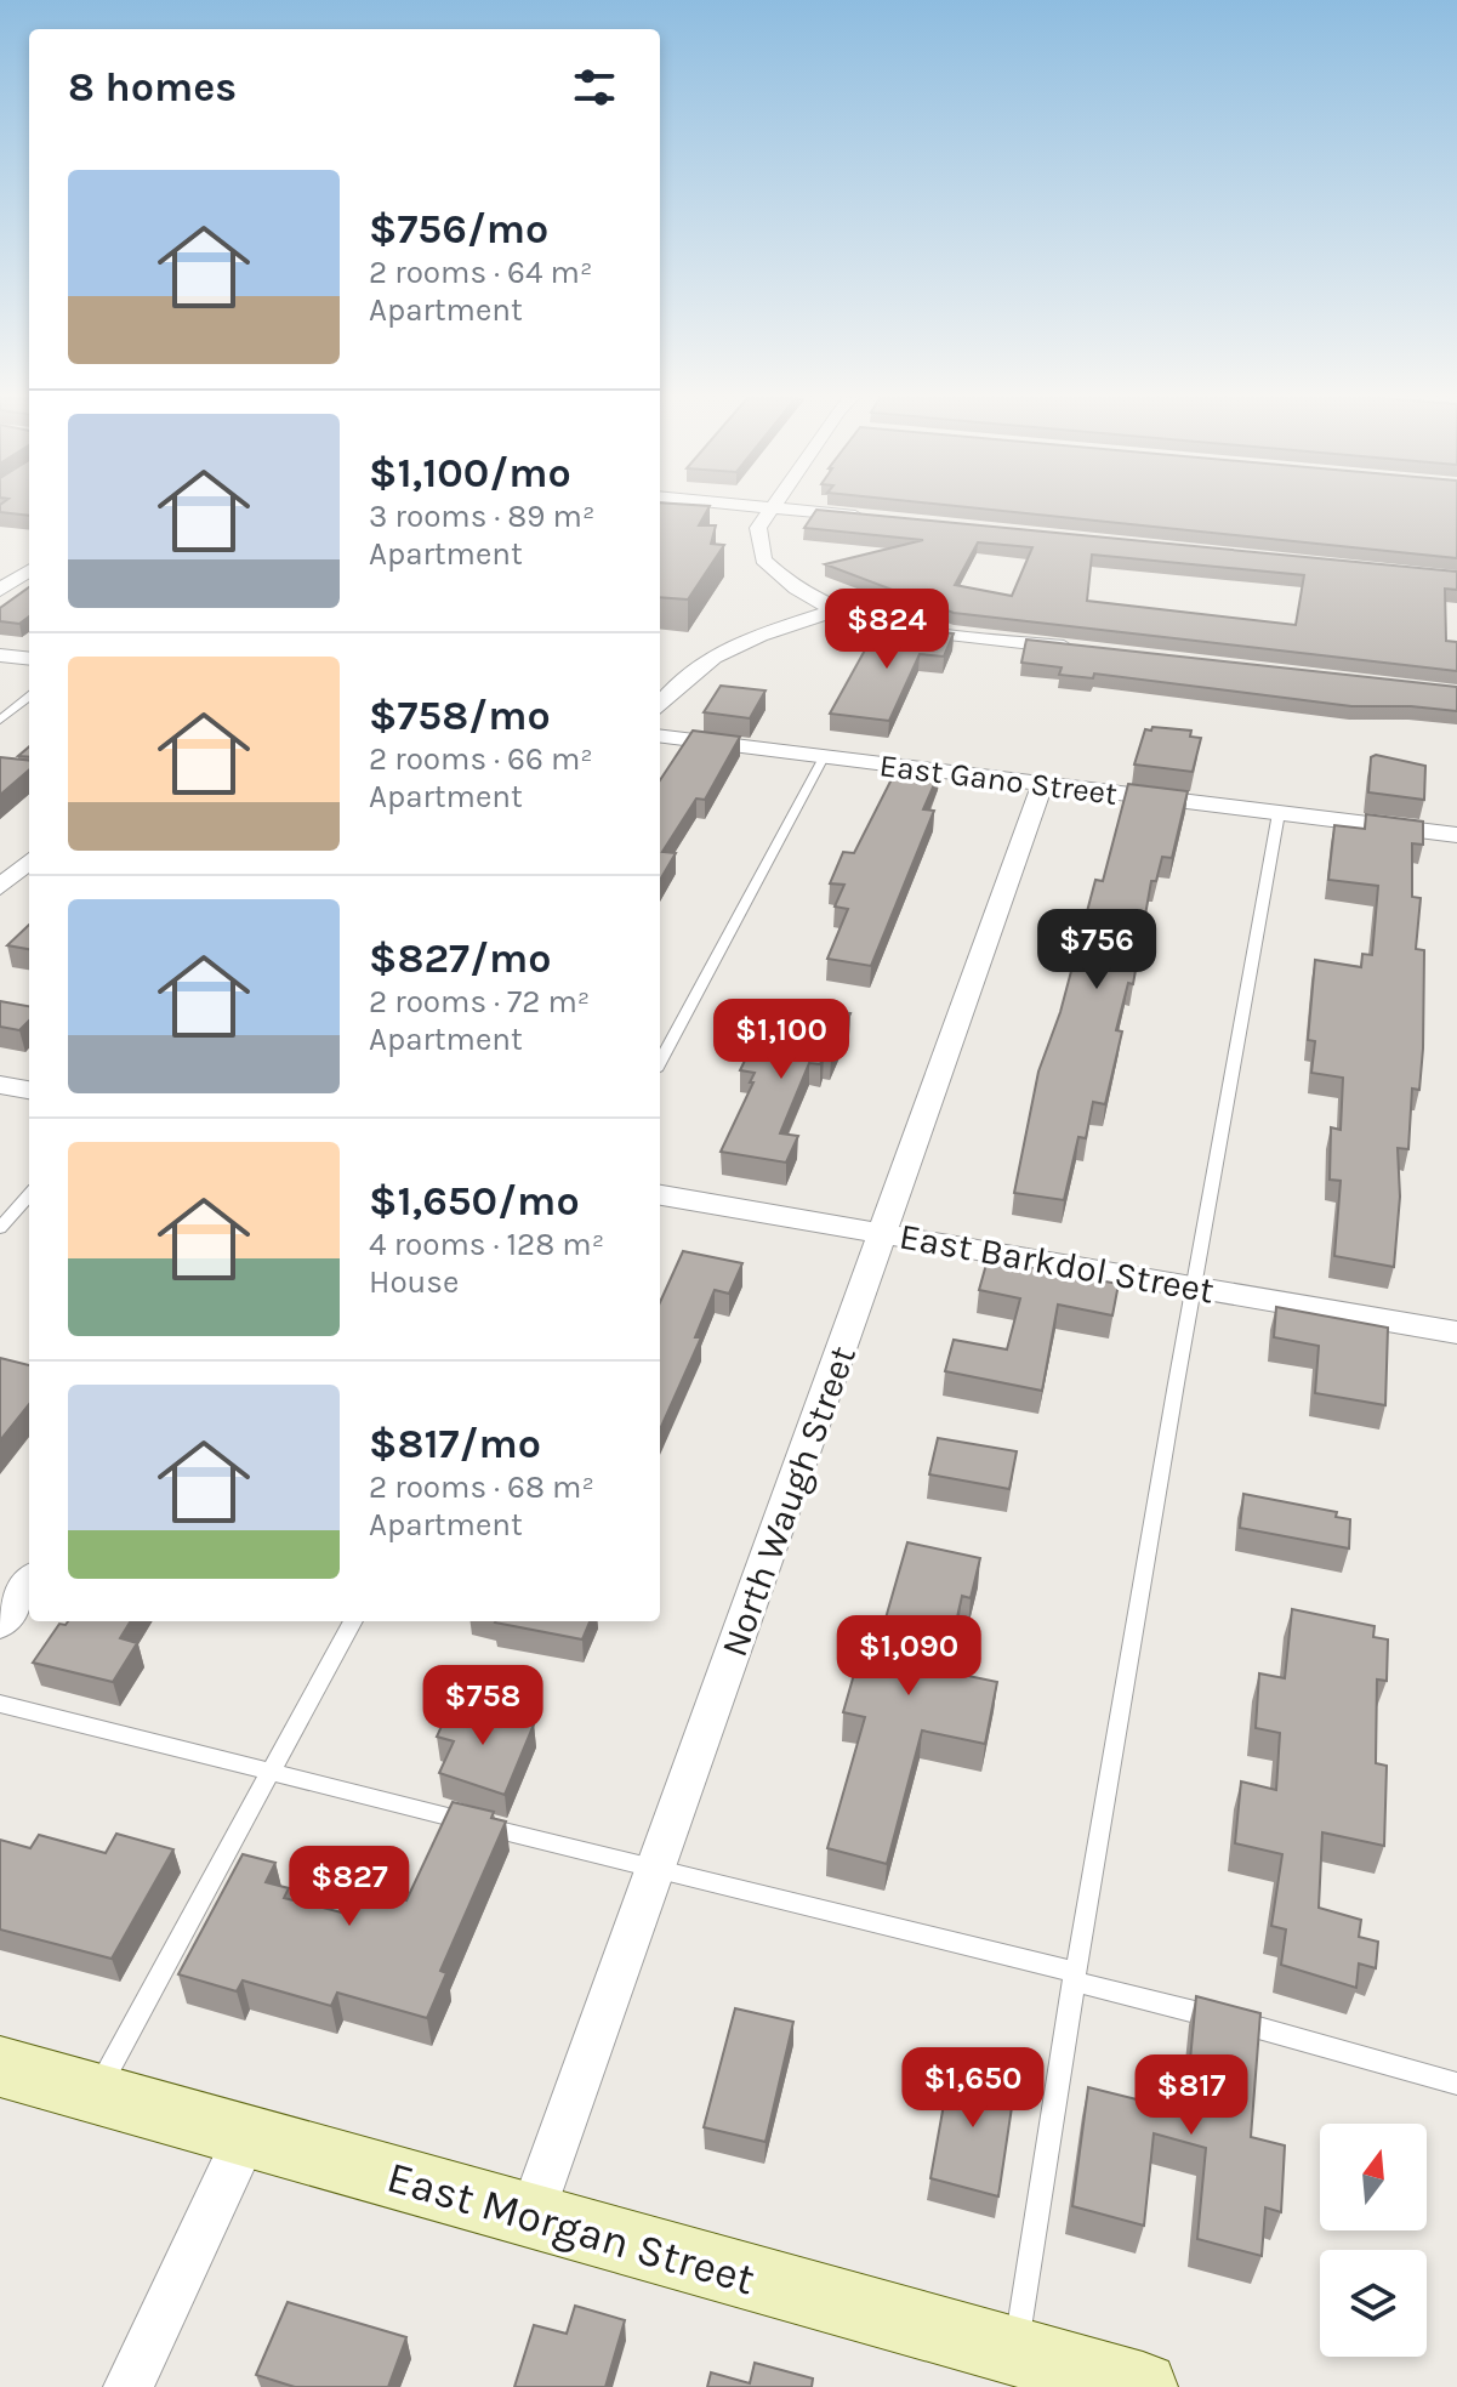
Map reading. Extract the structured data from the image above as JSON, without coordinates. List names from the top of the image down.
{
  "streets": {
    "street": [
      "East Gano Street",
      "East Barkdol Street",
      "North Waugh Street",
      "East Morgan Street"
    ]
  },
  "crossings": [
    ["East Gano Street", "North Waugh Street"],
    ["East Barkdol Street", "North Waugh Street"],
    ["North Waugh Street", "East Morgan Street"]
  ],
  "north": "top",
  "page": {
    "heading": "8 homes",
    "list": [
      {
        "name": "$756/mo",
        "note": "2 rooms · 64 m² · Apartment"
      },
      {
        "name": "$1,100/mo",
        "note": "3 rooms · 89 m² · Apartment"
      },
      {
        "name": "$758/mo",
        "note": "2 rooms · 66 m² · Apartment"
      },
      {
        "name": "$827/mo",
        "note": "2 rooms · 72 m² · Apartment"
      },
      {
        "name": "$1,650/mo",
        "note": "4 rooms · 128 m² · House"
      },
      {
        "name": "$817/mo",
        "note": "2 rooms · 68 m² · Apartment"
      }
    ],
    "price": [
      "$824",
      "$756",
      "$1,100",
      "$1,090",
      "$758",
      "$827",
      "$1,650",
      "$817"
    ]
  }
}
